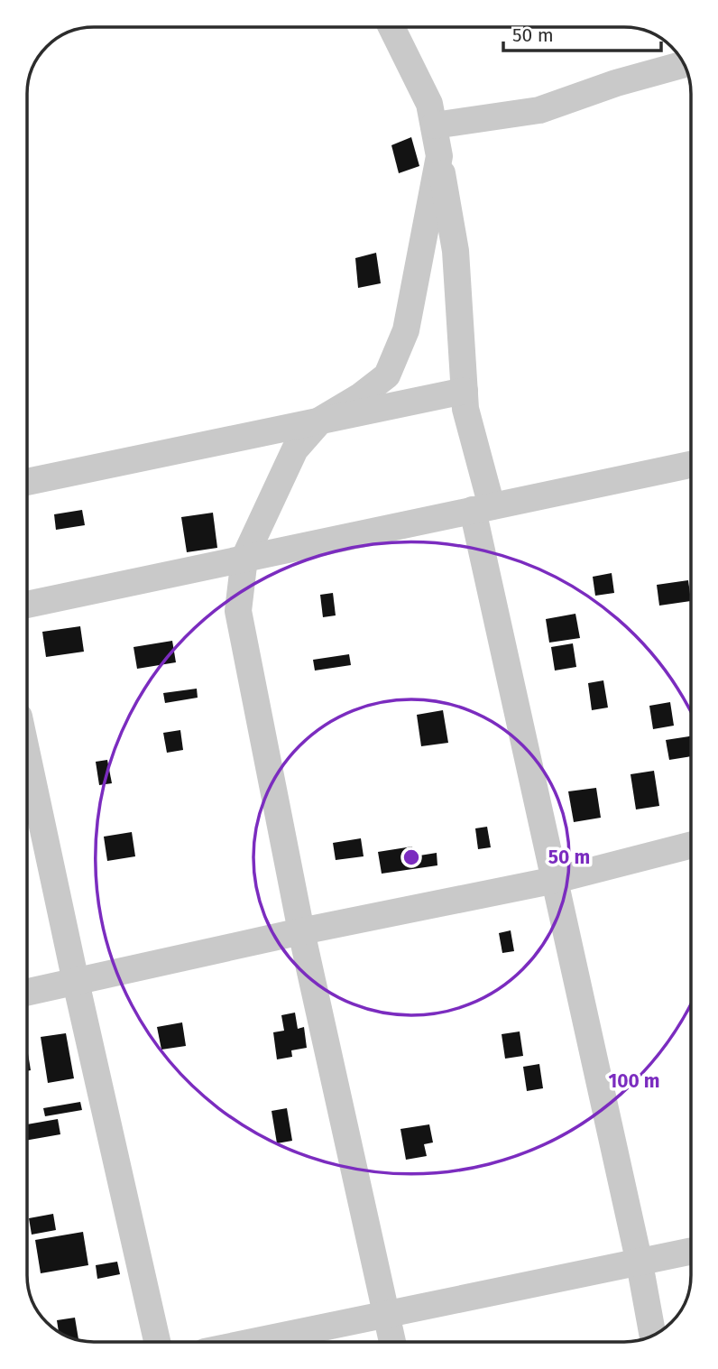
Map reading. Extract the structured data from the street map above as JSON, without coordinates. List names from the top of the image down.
{
  "scale_bar": "50 m",
  "rings": ["50 m", "100 m"]
}
